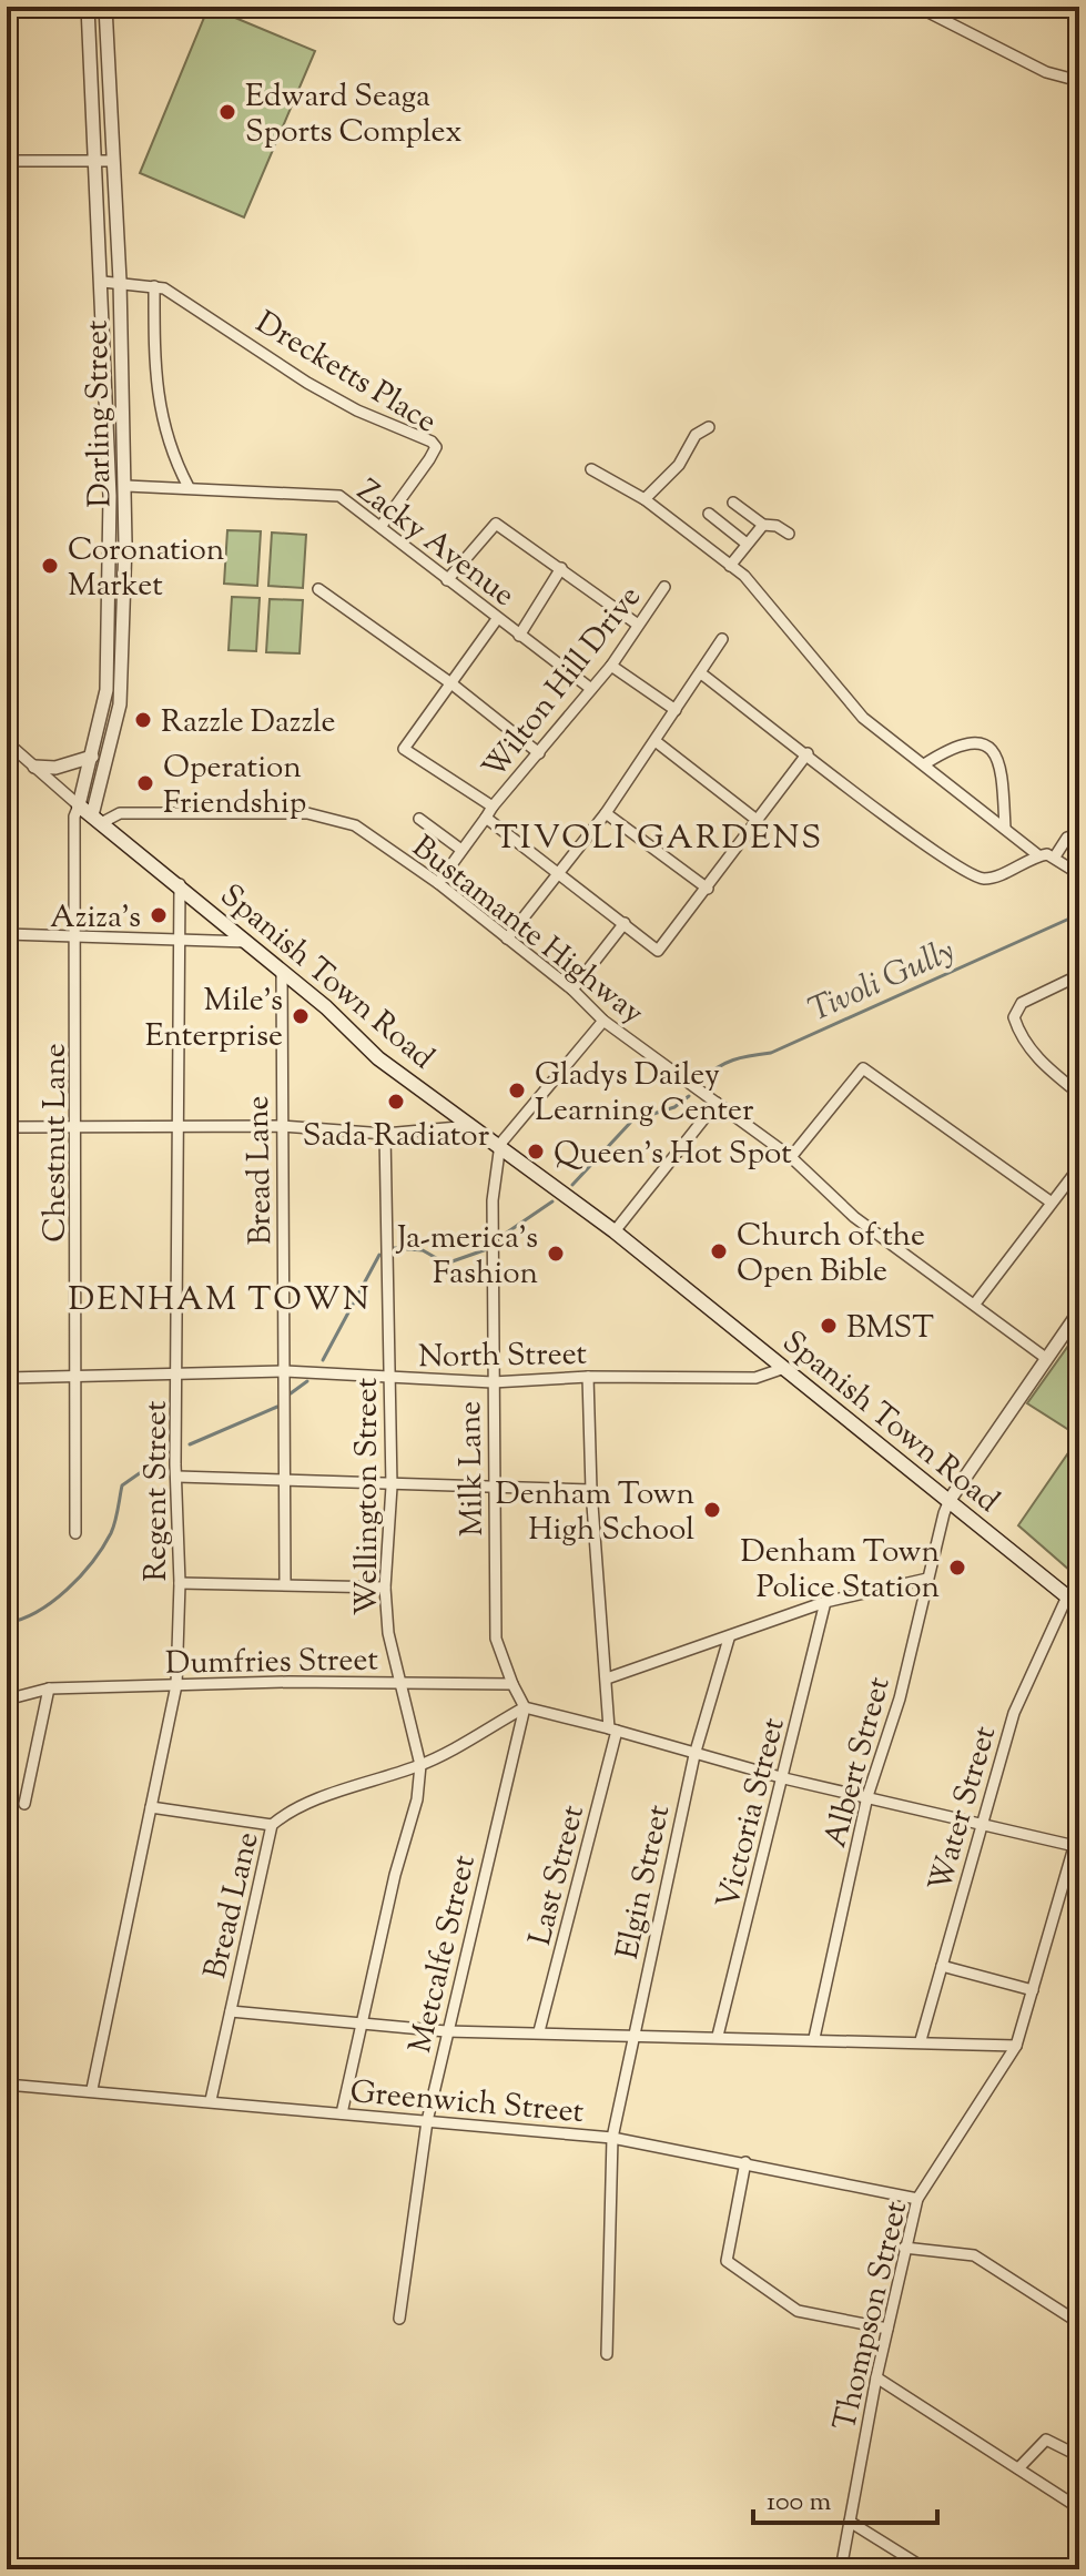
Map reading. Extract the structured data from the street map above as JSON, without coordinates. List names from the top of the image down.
{
  "streets": {
    "main road": ["Spanish Town Road"],
    "street": [
      "Drecketts Place",
      "Darling Street",
      "Zacky Avenue",
      "Wilton Hill Drive",
      "Bustamante Highway",
      "Chestnut Lane",
      "Bread Lane",
      "North Street",
      "Milk Lane",
      "Regent Street",
      "Wellington Street",
      "Dumfries Street",
      "Albert Street",
      "Water Street",
      "Victoria Street",
      "Last Street",
      "Elgin Street",
      "Metcalfe Street",
      "Greenwich Street",
      "Thompson Street"
    ]
  },
  "crossings": [
    ["Drecketts Place", "Darling Street"],
    ["Drecketts Place", "Zacky Avenue"],
    ["Darling Street", "Zacky Avenue"],
    ["Darling Street", "Bustamante Highway"],
    ["Darling Street", "Spanish Town Road"],
    ["Darling Street", "Chestnut Lane"],
    ["Zacky Avenue", "Wilton Hill Drive"],
    ["Wilton Hill Drive", "Bustamante Highway"],
    ["Bustamante Highway", "Spanish Town Road"],
    ["Spanish Town Road", "Chestnut Lane"],
    ["Spanish Town Road", "Bread Lane"],
    ["Spanish Town Road", "North Street"],
    ["Spanish Town Road", "Milk Lane"],
    ["Spanish Town Road", "Regent Street"],
    ["Spanish Town Road", "Albert Street"],
    ["Spanish Town Road", "Water Street"],
    ["Chestnut Lane", "North Street"],
    ["Bread Lane", "North Street"],
    ["Bread Lane", "Wellington Street"],
    ["Bread Lane", "Metcalfe Street"],
    ["Bread Lane", "Greenwich Street"],
    ["North Street", "Milk Lane"],
    ["North Street", "Regent Street"],
    ["North Street", "Wellington Street"],
    ["Milk Lane", "Dumfries Street"],
    ["Regent Street", "Dumfries Street"],
    ["Regent Street", "Greenwich Street"],
    ["Wellington Street", "Dumfries Street"],
    ["Wellington Street", "Greenwich Street"],
    ["Elgin Street", "Greenwich Street"],
    ["Metcalfe Street", "Greenwich Street"],
    ["Greenwich Street", "Thompson Street"]
  ],
  "districts": ["TIVOLI GARDENS", "DENHAM TOWN"],
  "water": ["Tivoli Gully"],
  "places": [
    "Edward Seaga Sports Complex",
    "Coronation Market",
    "Razzle Dazzle",
    "Operation Friendship",
    "Aziza's",
    "Mile's Enterprise",
    "Gladys Dailey Learning Center",
    "Sada Radiator",
    "Queen's Hot Spot",
    "Church of the Open Bible",
    "Ja-merica's Fashion",
    "BMST",
    "Denham Town High School",
    "Denham Town Police Station"
  ],
  "scale_bar": "100 m"
}
